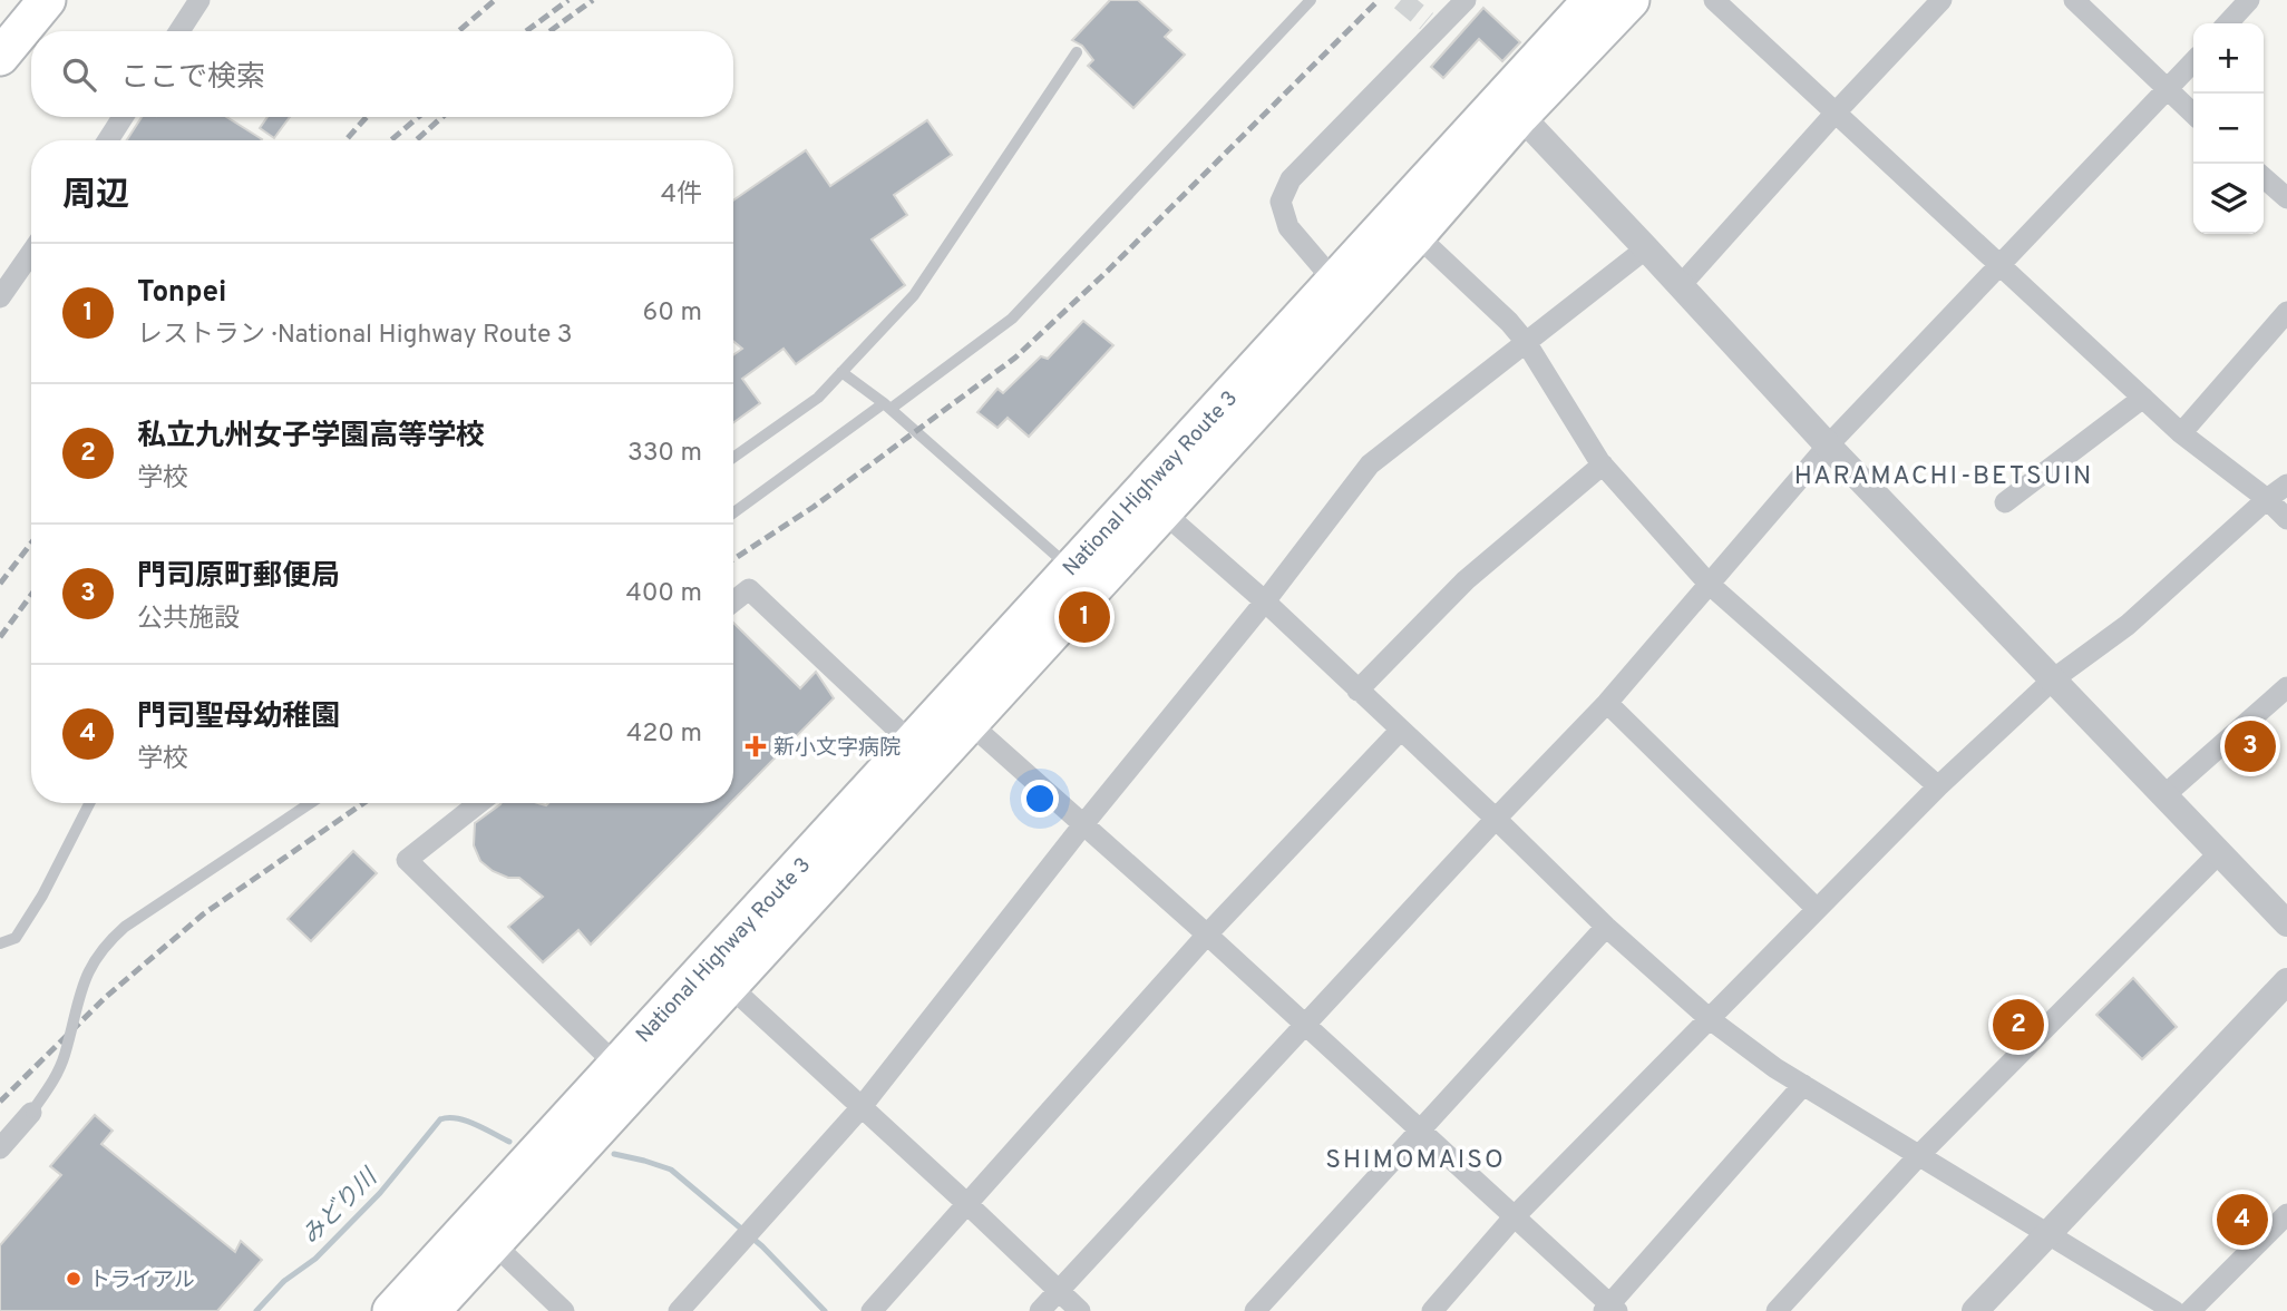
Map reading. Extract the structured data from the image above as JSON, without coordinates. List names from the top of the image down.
{
  "streets": {
    "highway": ["National Highway Route 3"]
  },
  "districts": ["HARAMACHI-BETSUIN", "SHIMOMAISO"],
  "water": ["みどり川"],
  "places": {
    "health": ["新小文字病院"],
    "other": ["トライアル"]
  },
  "page": {
    "map_buttons": ["+", "−"],
    "search": "ここで検索",
    "heading": ["周辺", "4件"],
    "list": [
      {
        "mark": "1",
        "name": "Tonpei",
        "note": "レストラン · National Highway Route 3",
        "value": "60 m"
      },
      {
        "mark": "2",
        "name": "私立九州女子学園高等学校",
        "note": "学校",
        "value": "330 m"
      },
      {
        "mark": "3",
        "name": "門司原町郵便局",
        "note": "公共施設",
        "value": "400 m"
      },
      {
        "mark": "4",
        "name": "門司聖母幼稚園",
        "note": "学校",
        "value": "420 m"
      }
    ],
    "pins": [
      "1",
      "3",
      "2",
      "4"
    ]
  }
}
